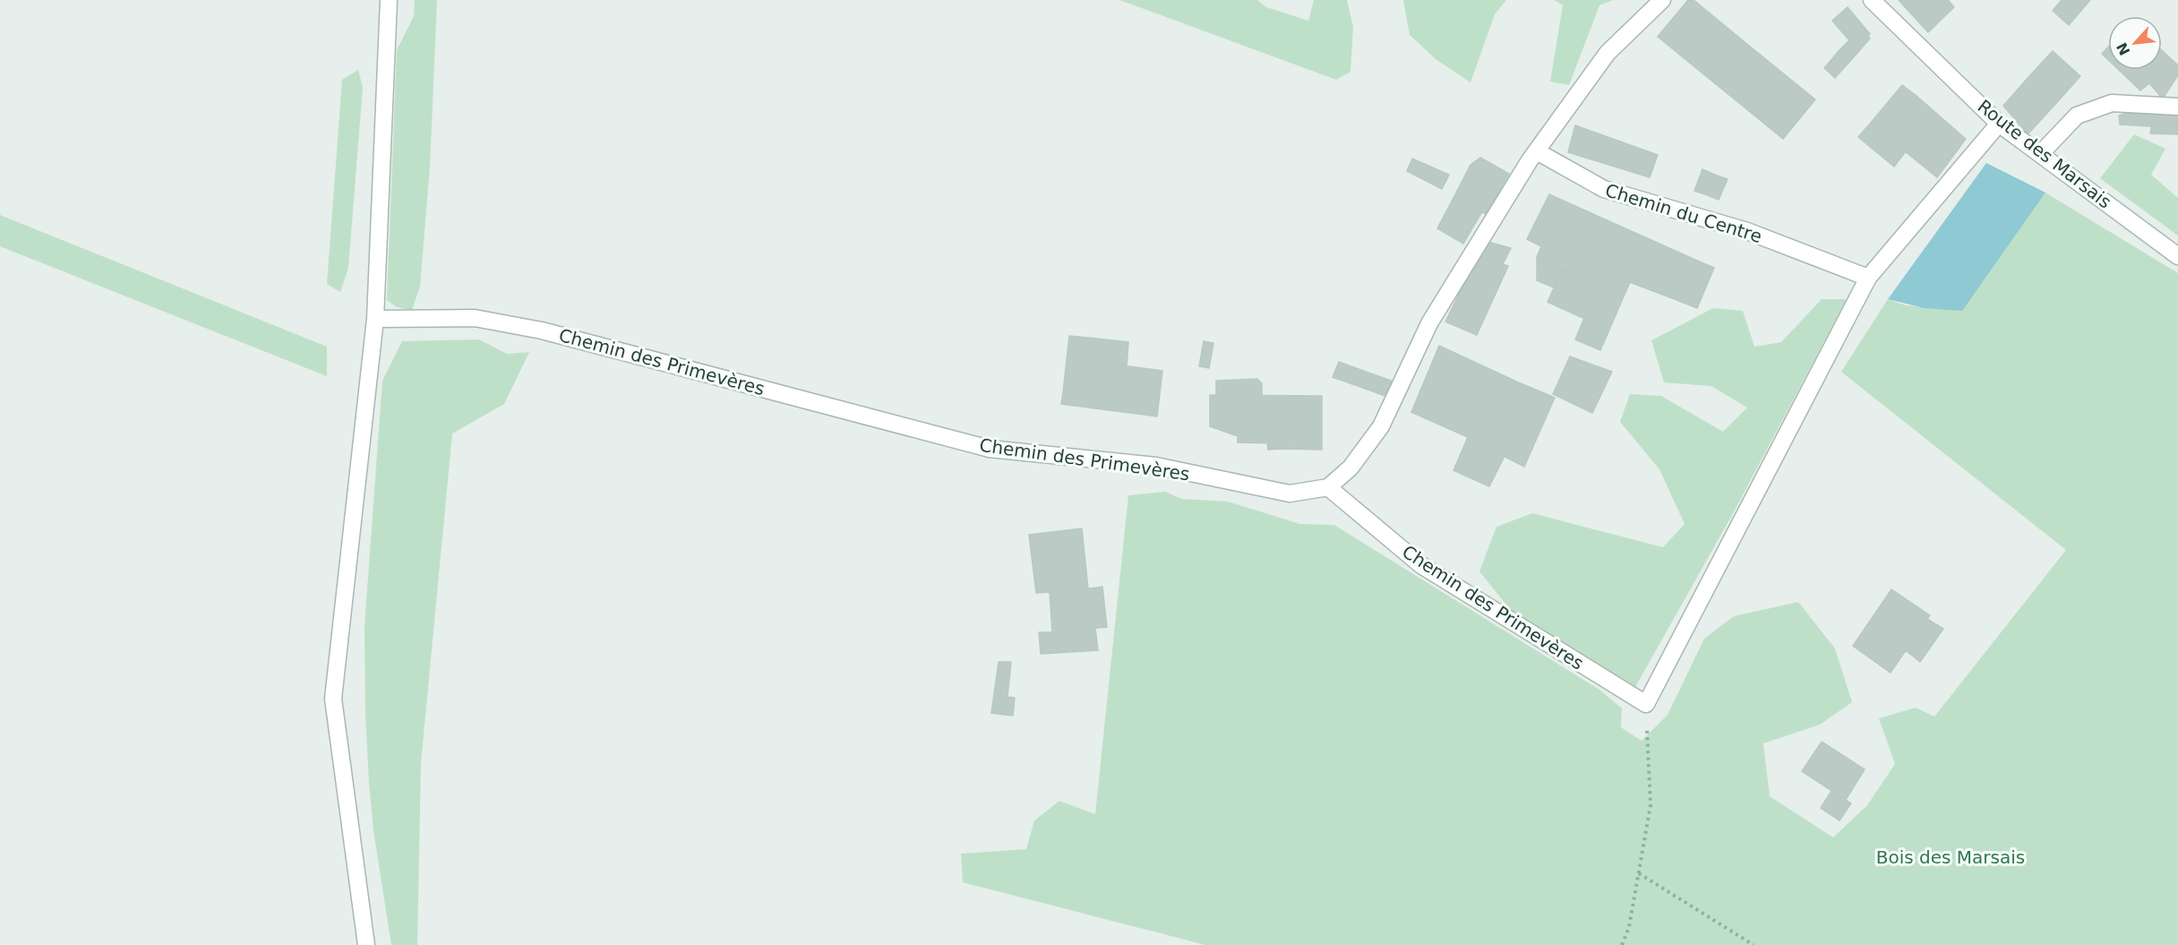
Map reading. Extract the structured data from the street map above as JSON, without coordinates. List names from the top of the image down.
{
  "streets": {
    "street": ["Route des Marsais", "Chemin du Centre", "Chemin des Primevères"]
  },
  "parks": ["Bois des Marsais"],
  "north": "bottom left"
}
